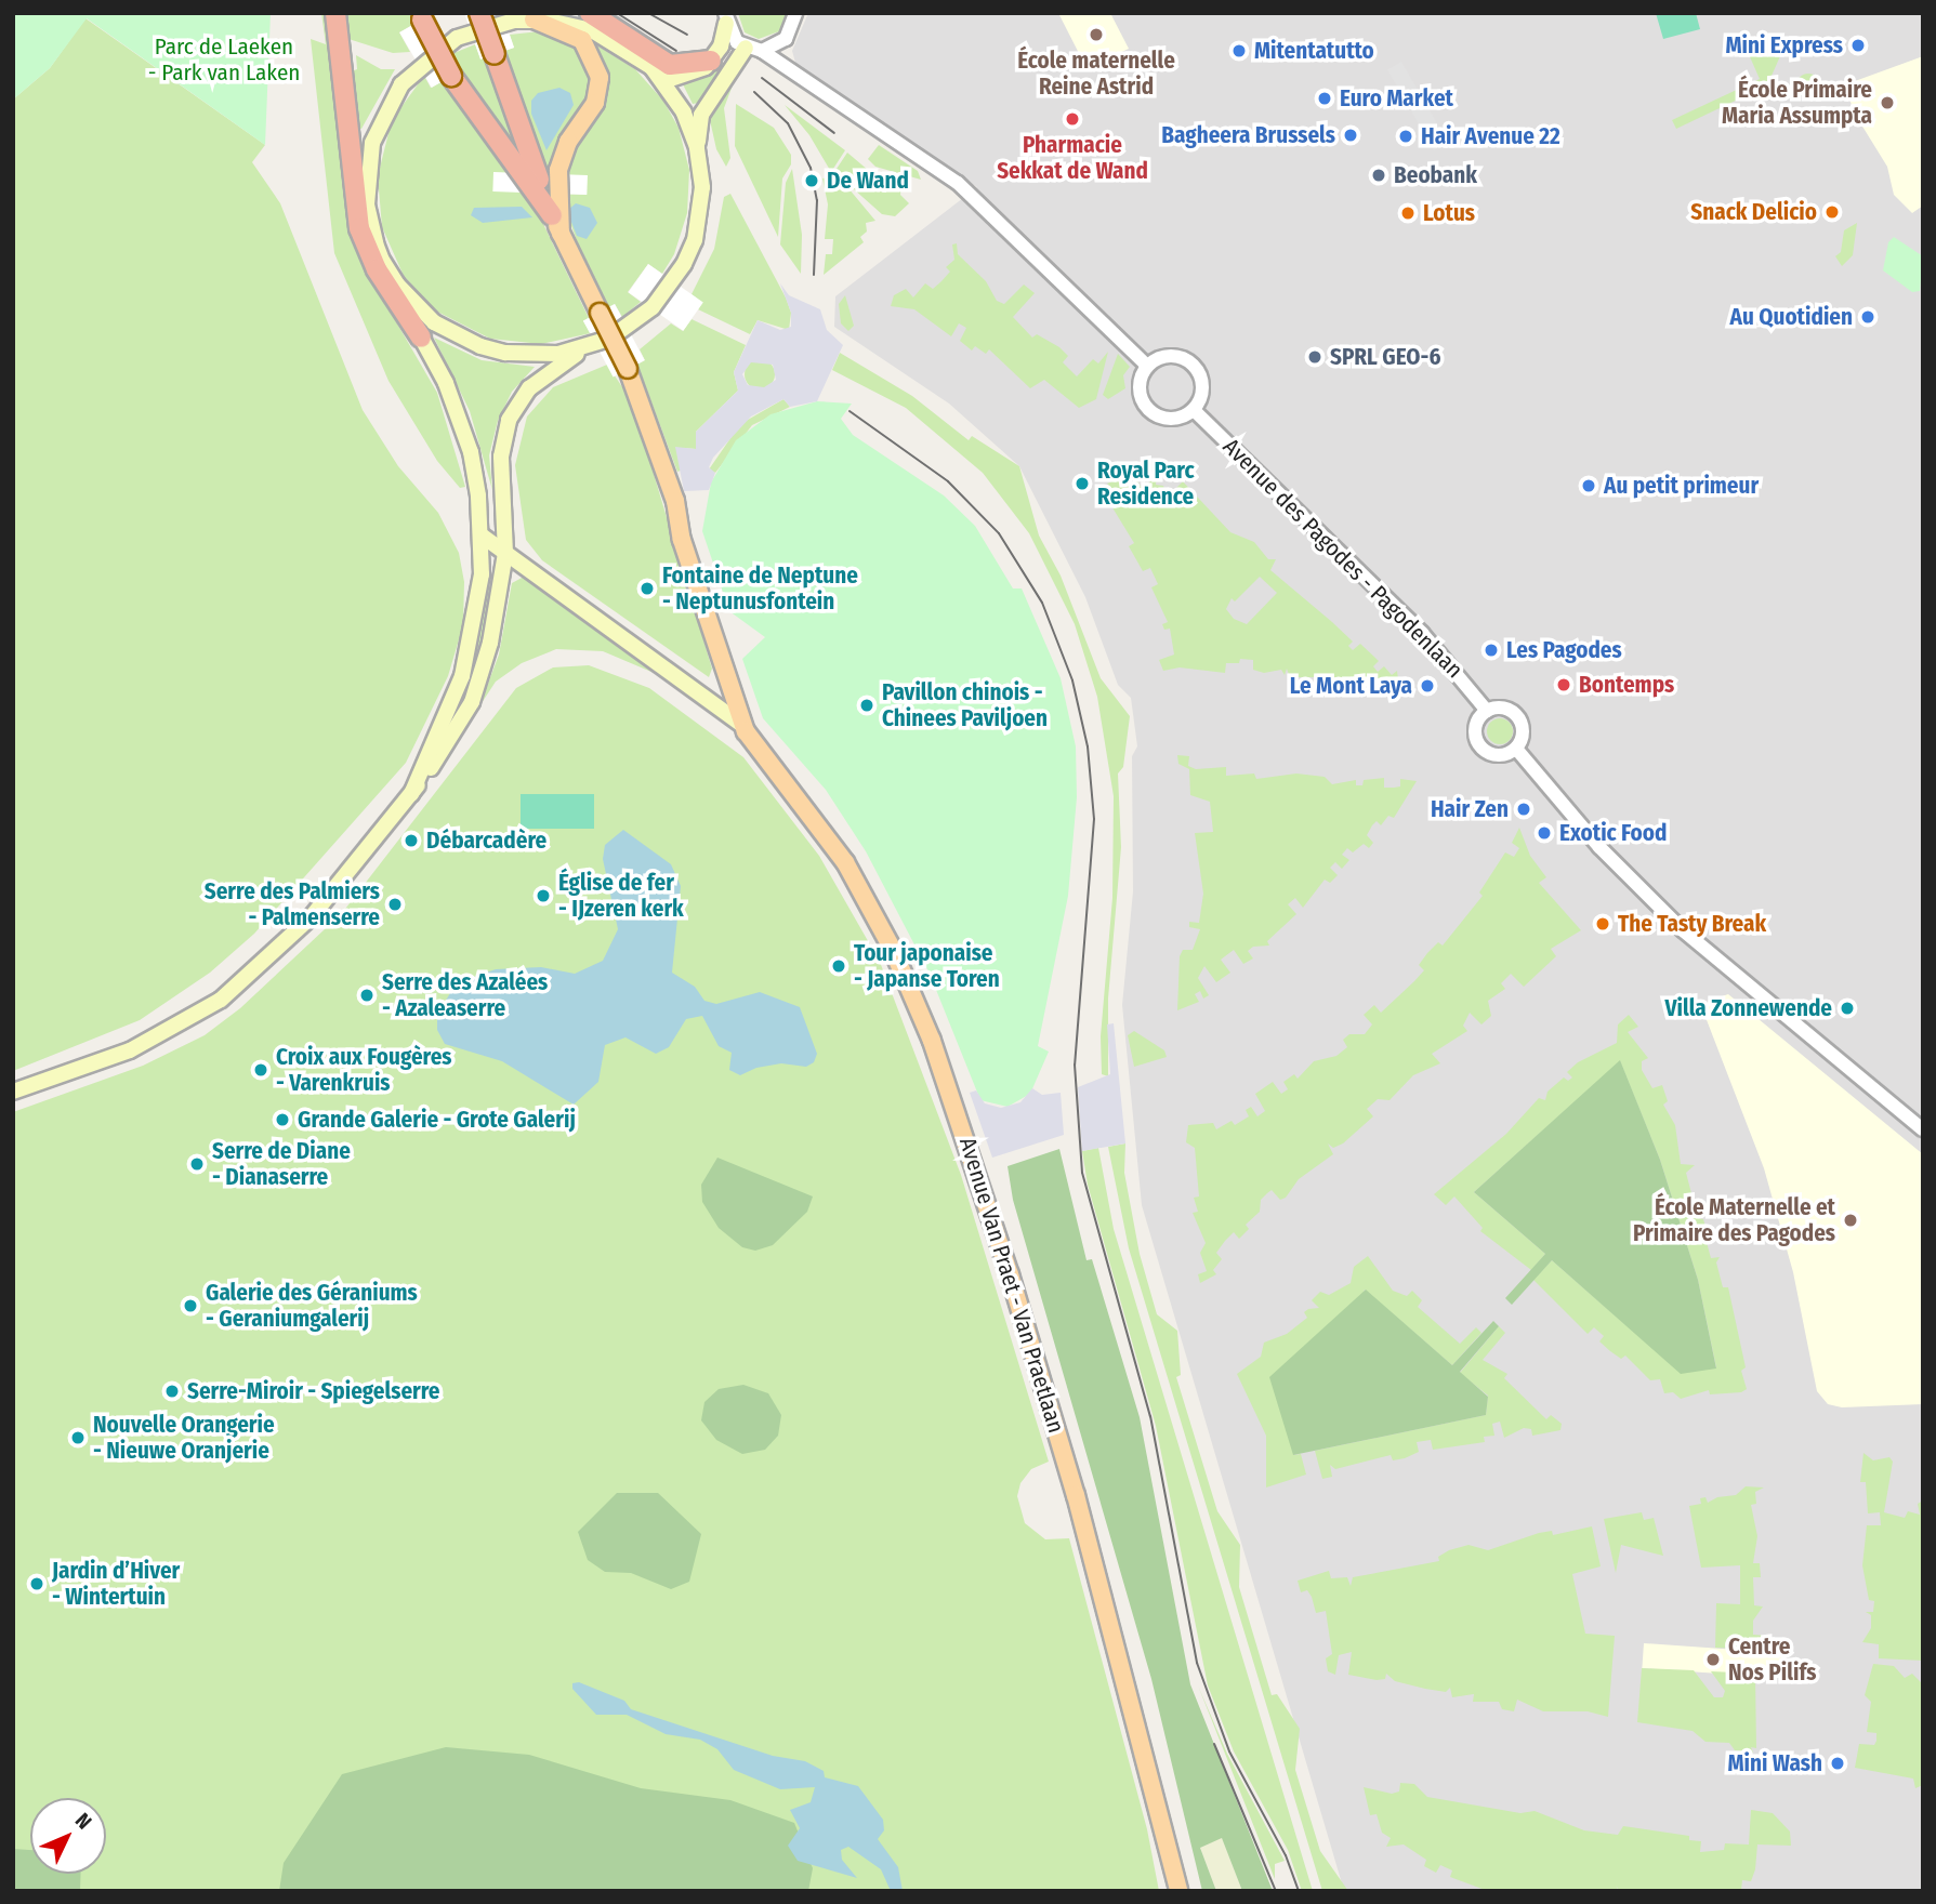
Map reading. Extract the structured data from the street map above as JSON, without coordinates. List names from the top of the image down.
{
  "streets": {
    "main road": ["Avenue Van Praet - Van Praetlaan"],
    "street": ["Avenue des Pagodes - Pagodenlaan"]
  },
  "parks": ["Parc de Laeken - Park van Laken"],
  "places": [
    "École maternelle Reine Astrid",
    "Mini Express",
    "Mitentatutto",
    "Euro Market",
    "École Primaire Maria Assumpta",
    "Pharmacie Sekkat de Wand",
    "Bagheera Brussels",
    "Hair Avenue 22",
    "Beobank",
    "De Wand",
    "Snack Delicio",
    "Lotus",
    "Au Quotidien",
    "SPRL GEO-6",
    "Royal Parc Residence",
    "Au petit primeur",
    "Fontaine de Neptune - Neptunusfontein",
    "Les Pagodes",
    "Bontemps",
    "Le Mont Laya",
    "Pavillon chinois - Chinees Paviljoen",
    "Hair Zen",
    "Exotic Food",
    "Débarcadère",
    "Église de fer - IJzeren kerk",
    "Serre des Palmiers - Palmenserre",
    "The Tasty Break",
    "Tour japonaise - Japanse Toren",
    "Serre des Azalées - Azaleaserre",
    "Villa Zonnewende",
    "Croix aux Fougères - Varenkruis",
    "Grande Galerie - Grote Galerij",
    "Serre de Diane - Dianaserre",
    "École Maternelle et Primaire des Pagodes",
    "Galerie des Géraniums - Geraniumgalerij",
    "Serre-Miroir - Spiegelserre",
    "Nouvelle Orangerie - Nieuwe Oranjerie",
    "Jardin d’Hiver - Wintertuin",
    "Centre Nos Pilifs",
    "Mini Wash"
  ],
  "north": "top right"
}
